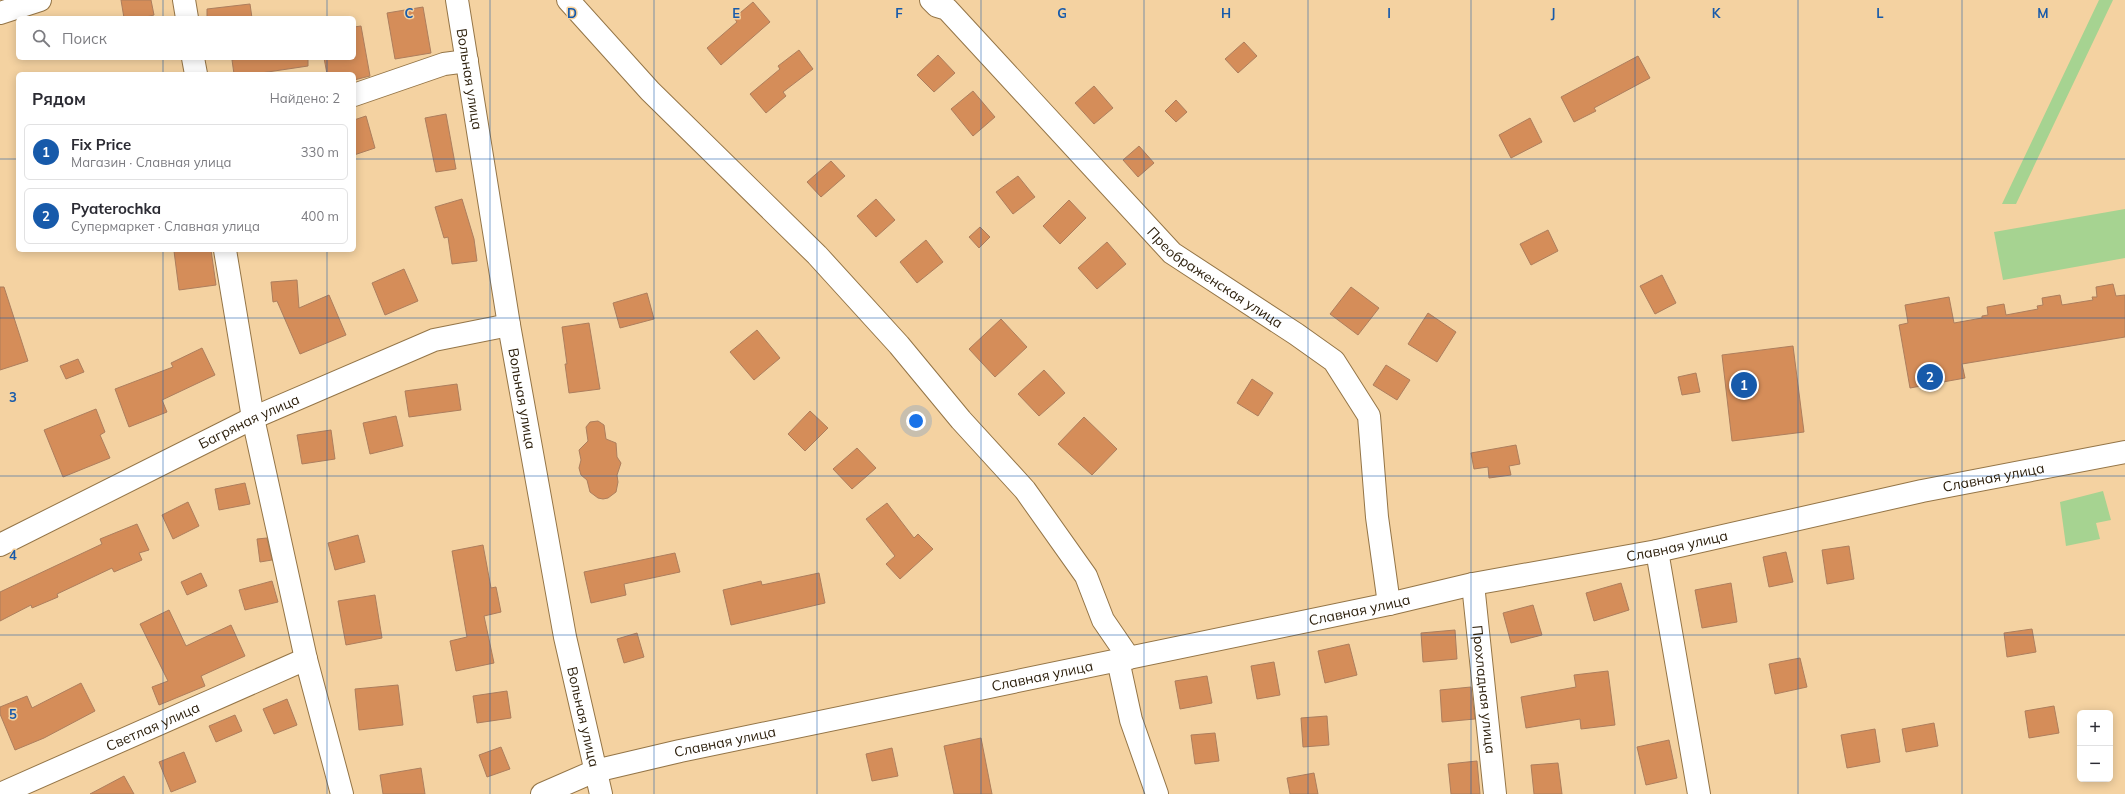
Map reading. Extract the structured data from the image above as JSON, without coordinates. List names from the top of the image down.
{
  "streets": {
    "street": [
      "Вольная улица",
      "Преображенская улица",
      "Багряная улица",
      "Славная улица",
      "Прохладная улица",
      "Светлая улица"
    ]
  },
  "crossings": [
    ["Вольная улица", "Багряная улица"],
    ["Вольная улица", "Славная улица"],
    ["Преображенская улица", "Славная улица"],
    ["Славная улица", "Прохладная улица"]
  ],
  "page": {
    "search": "Поиск",
    "heading": ["Рядом", "Найдено: 2"],
    "list": [
      {
        "mark": "1",
        "name": "Fix Price",
        "note": "Магазин · Славная улица",
        "value": "330 m"
      },
      {
        "mark": "2",
        "name": "Pyaterochka",
        "note": "Супермаркет · Славная улица",
        "value": "400 m"
      }
    ],
    "pins": ["2", "1"],
    "map_buttons": ["+", "−"]
  },
  "grid": {
    "columns": [
      "C",
      "D",
      "E",
      "F",
      "G",
      "H",
      "I",
      "J",
      "K",
      "L",
      "M"
    ],
    "rows": ["3", "4", "5"]
  }
}
